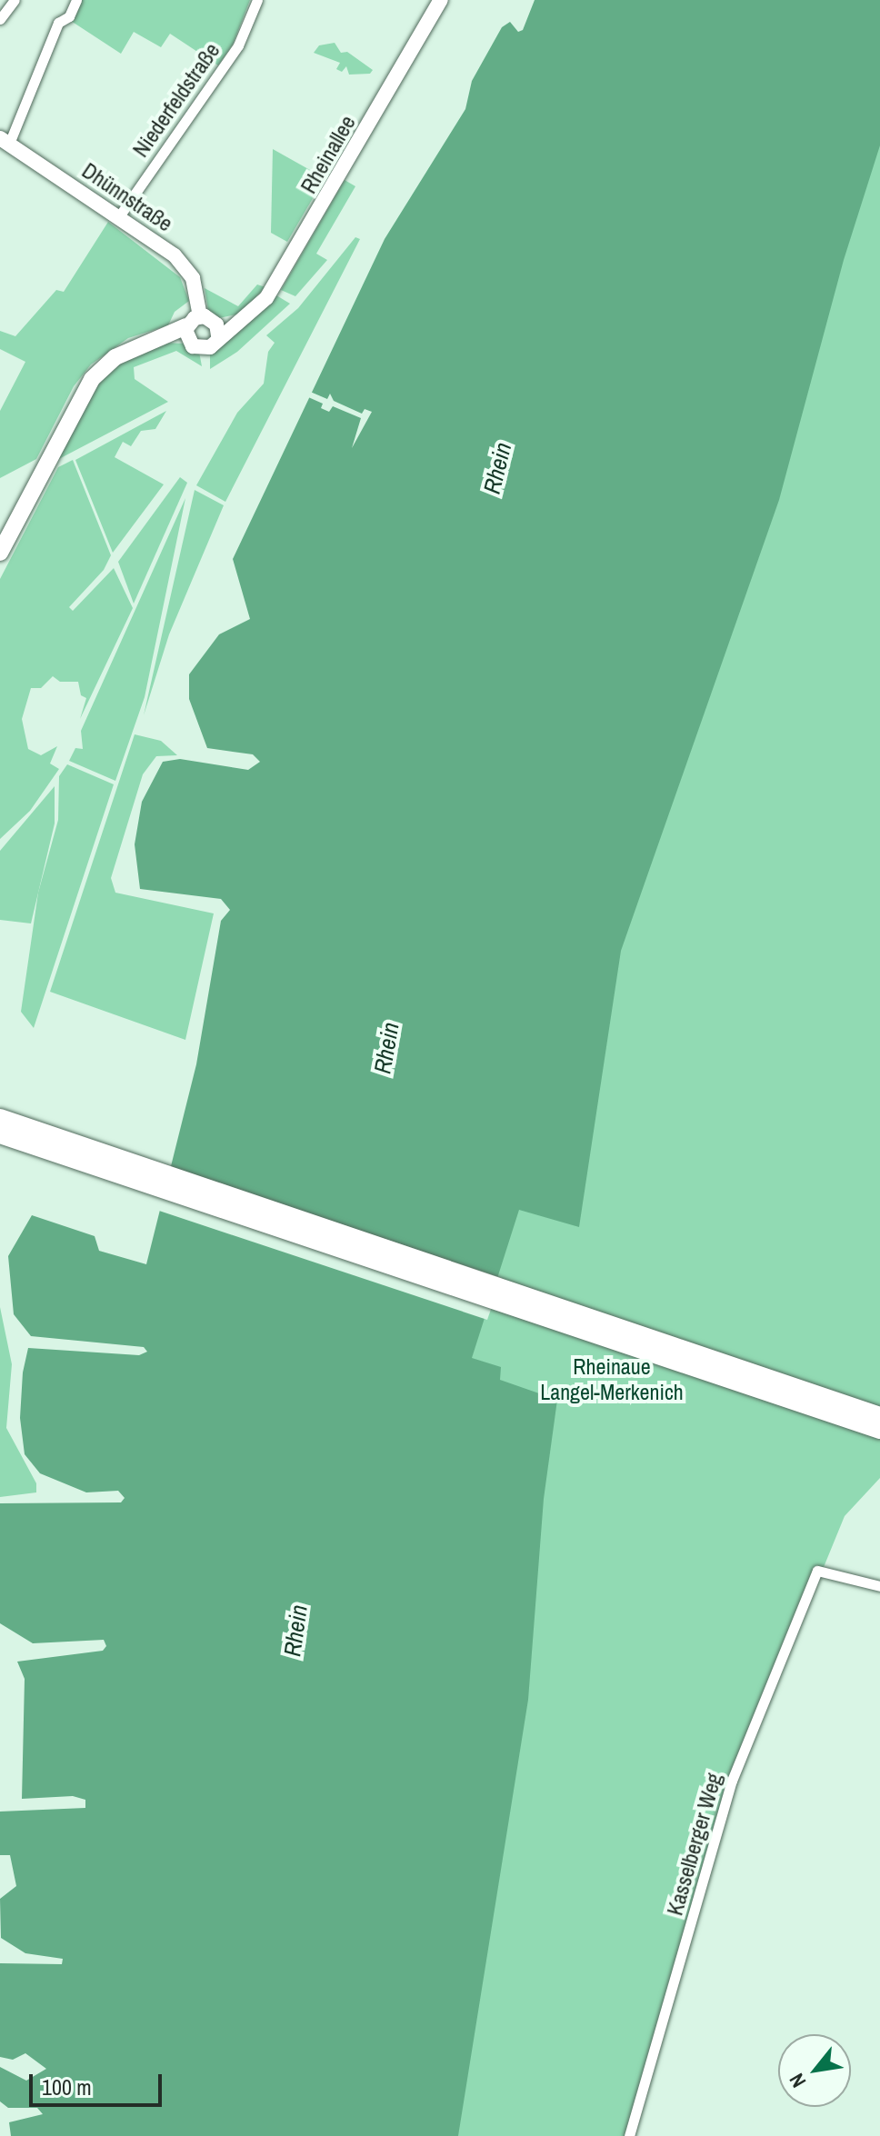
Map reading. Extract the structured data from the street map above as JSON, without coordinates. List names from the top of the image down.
{
  "streets": {
    "main road": ["Rheinallee", "Dhünnstraße"],
    "street": ["Niederfeldstraße", "Kasselberger Weg"]
  },
  "crossings": [
    ["Niederfeldstraße", "Dhünnstraße"],
    ["Rheinallee", "Dhünnstraße"]
  ],
  "water": ["Rhein"],
  "parks": ["Rheinaue Langel-Merkenich"],
  "scale_bar": "100 m",
  "north": "bottom left"
}
